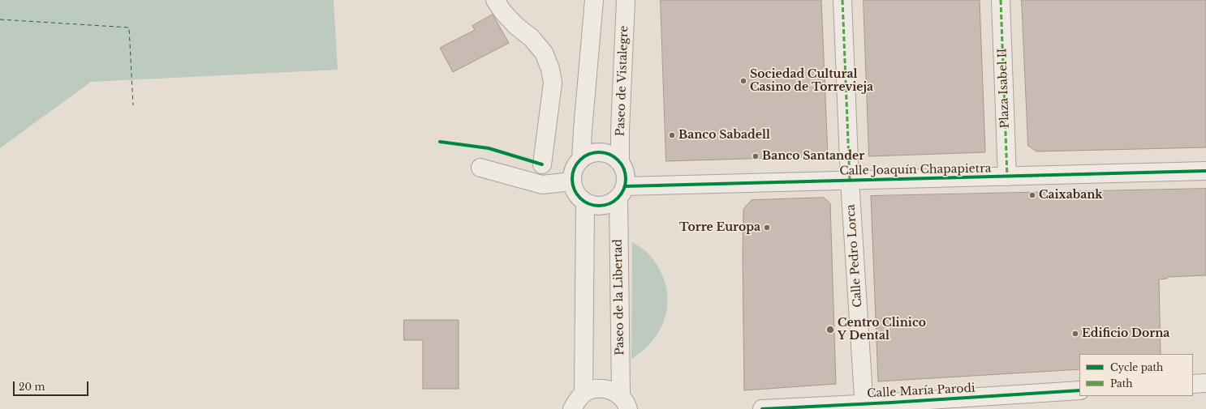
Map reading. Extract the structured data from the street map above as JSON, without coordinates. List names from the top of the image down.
{
  "streets": {
    "street": [
      "Paseo de Vistalegre",
      "Plaza Isabel II",
      "Calle Joaquín Chapapietra",
      "Calle Pedro Lorca",
      "Paseo de la Libertad",
      "Calle María Parodi"
    ]
  },
  "crossings": [
    ["Paseo de Vistalegre", "Calle Joaquín Chapapietra"],
    ["Paseo de Vistalegre", "Paseo de la Libertad"],
    ["Plaza Isabel II", "Calle Joaquín Chapapietra"],
    ["Calle Joaquín Chapapietra", "Calle Pedro Lorca"],
    ["Calle Joaquín Chapapietra", "Paseo de la Libertad"],
    ["Calle Pedro Lorca", "Calle María Parodi"]
  ],
  "places": [
    "Sociedad Cultural Casino de Torrevieja",
    "Banco Sabadell",
    "Banco Santander",
    "Caixabank",
    "Torre Europa",
    "Centro Clinico Y Dental",
    "Edificio Dorna"
  ],
  "legend": ["Cycle path", "Path"],
  "scale_bar": "20 m"
}
